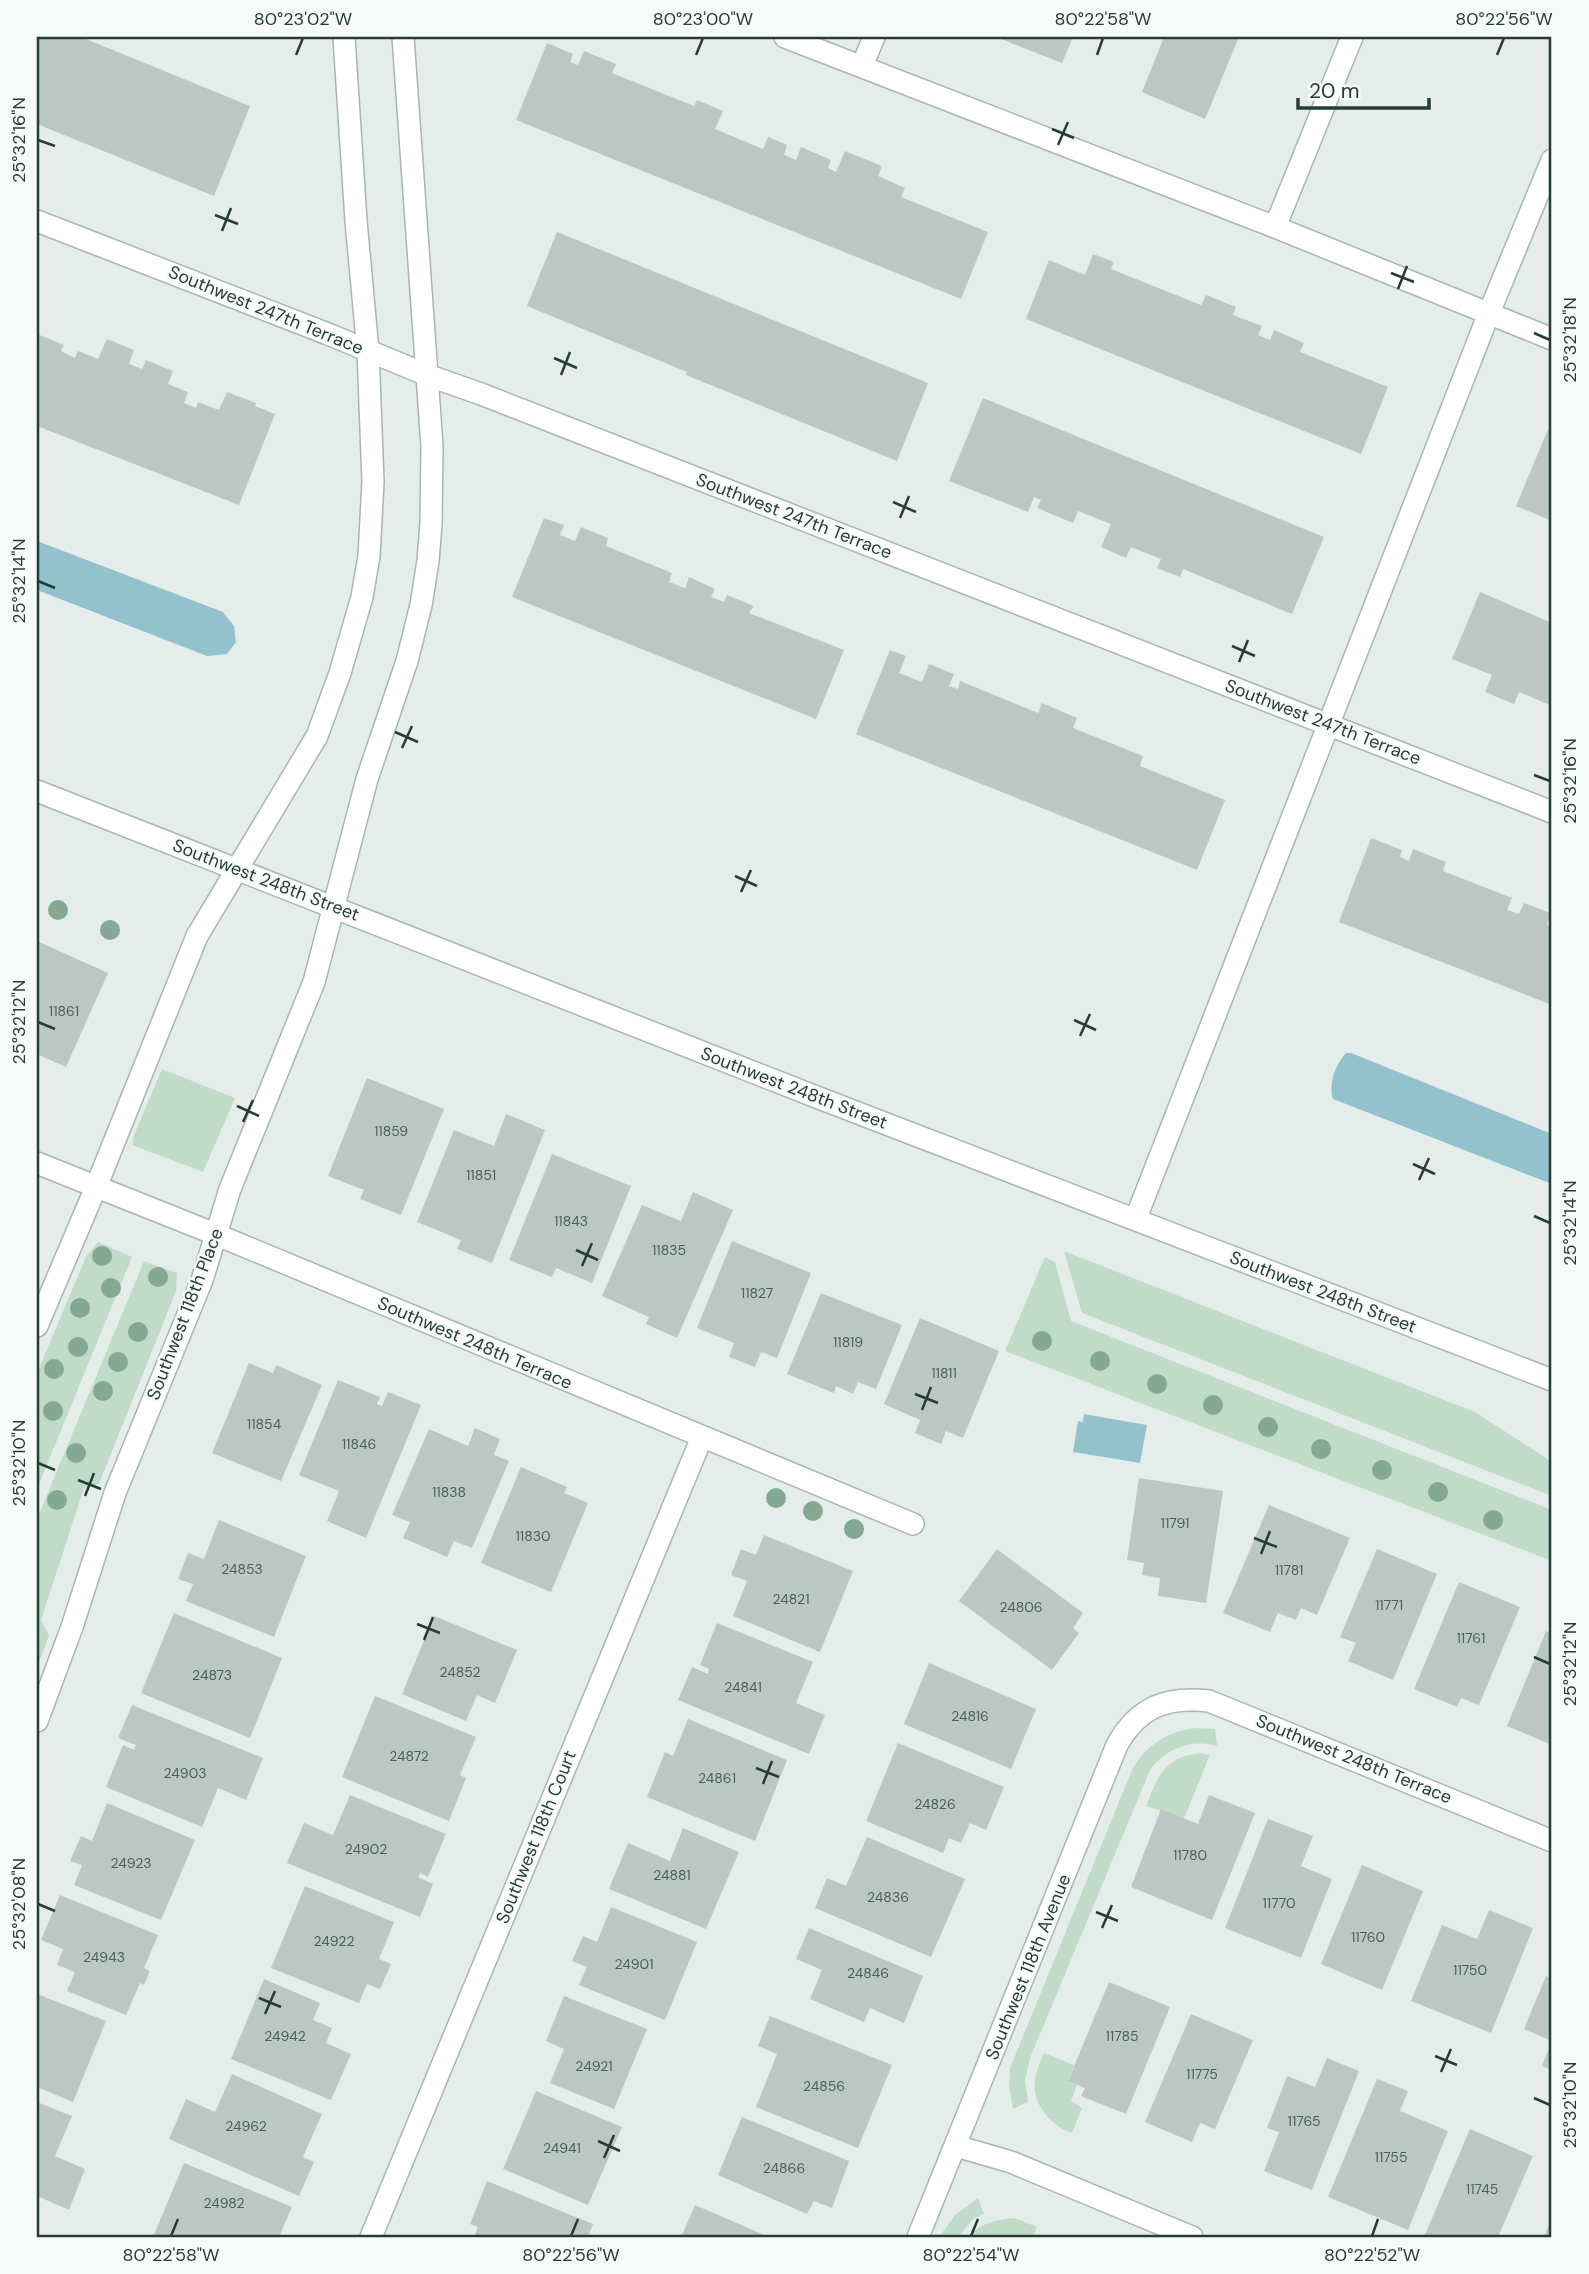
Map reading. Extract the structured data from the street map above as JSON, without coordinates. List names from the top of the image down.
{
  "streets": {
    "street": [
      "Southwest 247th Terrace",
      "Southwest 248th Street",
      "Southwest 118th Place",
      "Southwest 248th Terrace",
      "Southwest 118th Court",
      "Southwest 118th Avenue"
    ]
  },
  "crossings": [
    ["Southwest 247th Terrace", "Southwest 118th Place"],
    ["Southwest 248th Street", "Southwest 118th Place"],
    ["Southwest 118th Place", "Southwest 248th Terrace"],
    ["Southwest 248th Terrace", "Southwest 118th Court"],
    ["Southwest 248th Terrace", "Southwest 118th Avenue"]
  ],
  "house_numbers": [
    "11861",
    "11859",
    "11851",
    "11843",
    "11835",
    "11827",
    "11819",
    "11811",
    "11854",
    "11846",
    "11838",
    "11791",
    "11830",
    "24853",
    "11781",
    "24821",
    "11771",
    "24806",
    "11761",
    "24852",
    "24873",
    "24841",
    "24816",
    "24872",
    "24903",
    "24861",
    "24826",
    "24902",
    "11780",
    "24923",
    "24881",
    "24836",
    "11770",
    "11760",
    "24922",
    "24943",
    "24901",
    "11750",
    "24846",
    "24942",
    "11785",
    "24921",
    "11775",
    "24856",
    "11765",
    "24962",
    "24941",
    "11755",
    "24866",
    "11745",
    "24982"
  ],
  "scale_bar": "20 m",
  "coordinates": [
    "80°23'02\"W",
    "80°23'00\"W",
    "80°22'58\"W",
    "80°22'56\"W",
    "25°32'16\"N",
    "25°32'18\"N",
    "25°32'14\"N",
    "25°32'12\"N",
    "25°32'10\"N",
    "25°32'08\"N",
    "80°22'54\"W",
    "80°22'52\"W"
  ]
}
